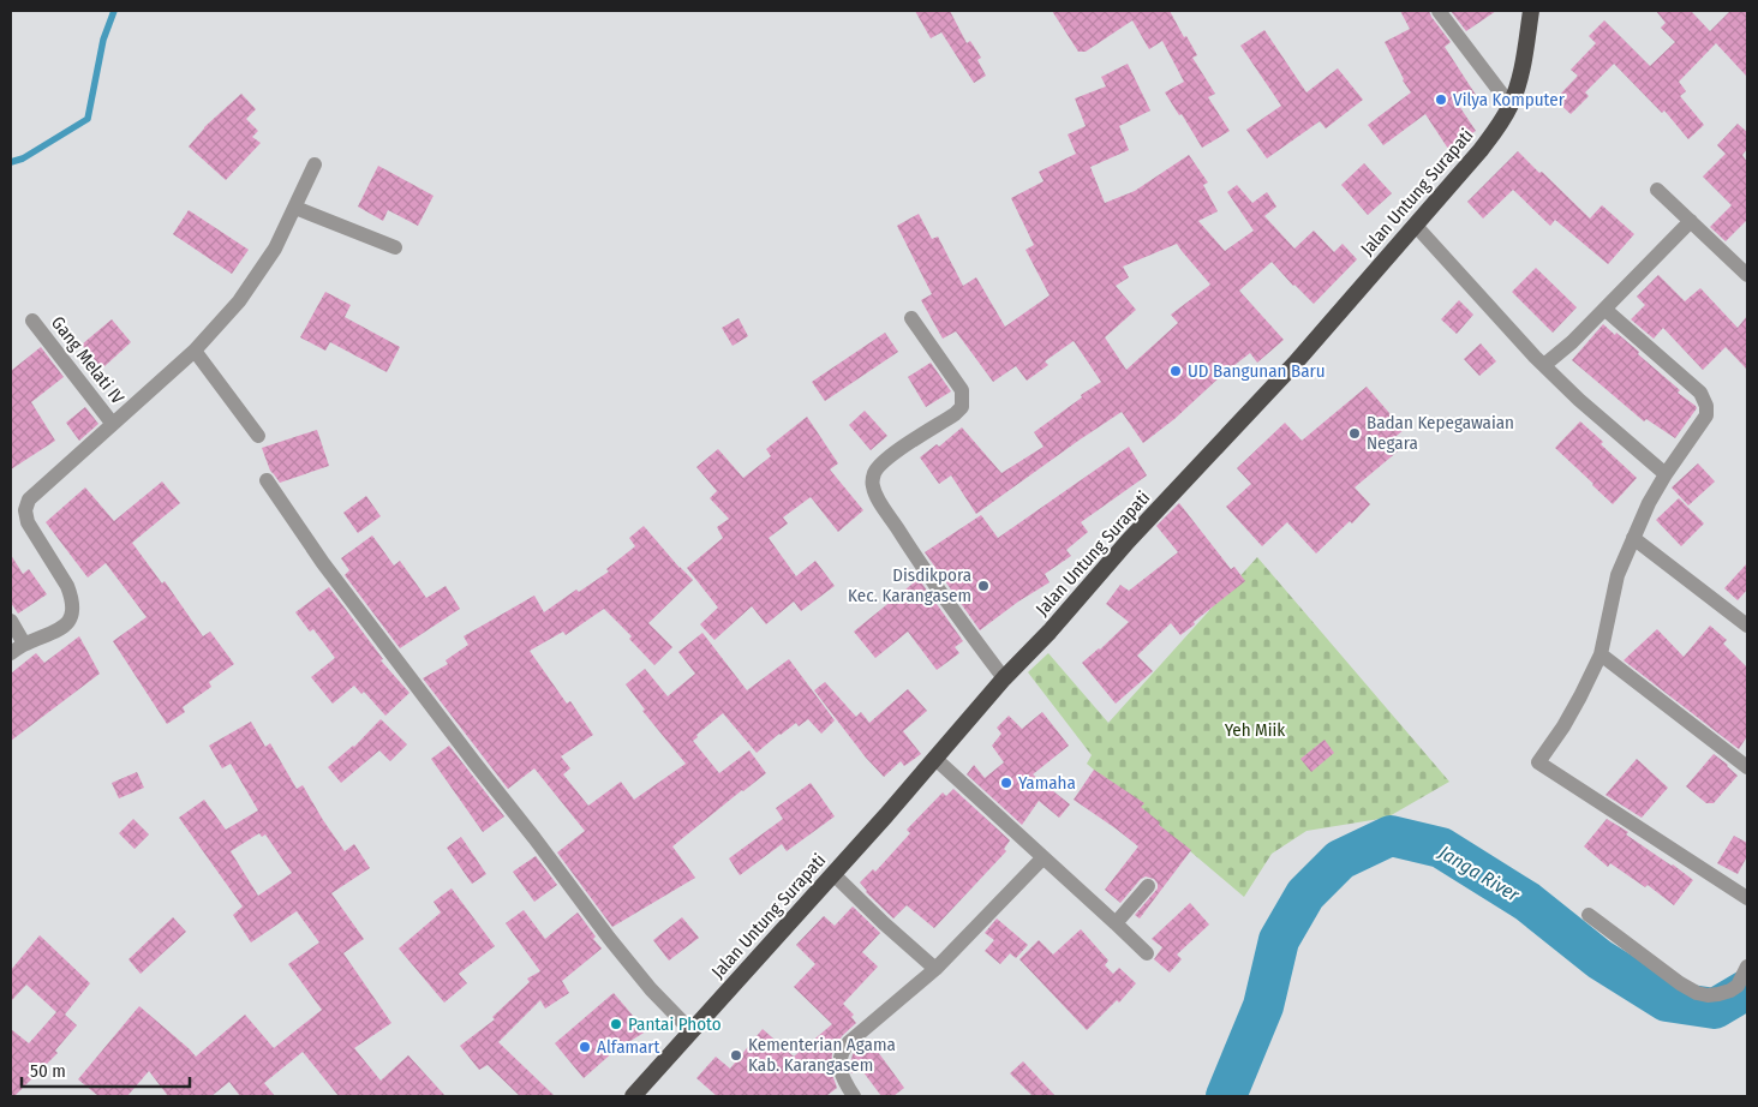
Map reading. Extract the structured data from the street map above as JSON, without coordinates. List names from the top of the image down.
{
  "streets": {
    "highway": ["Jalan Untung Surapati"],
    "street": ["Gang Melati IV"]
  },
  "water": ["Janga River"],
  "parks": ["Yeh Miik"],
  "places": [
    "Vilya Komputer",
    "UD Bangunan Baru",
    "Badan Kepegawaian Negara",
    "Disdikpora Kec. Karangasem",
    "Yamaha",
    "Pantai Photo",
    "Alfamart",
    "Kementerian Agama Kab. Karangasem"
  ],
  "scale_bar": "50 m"
}
